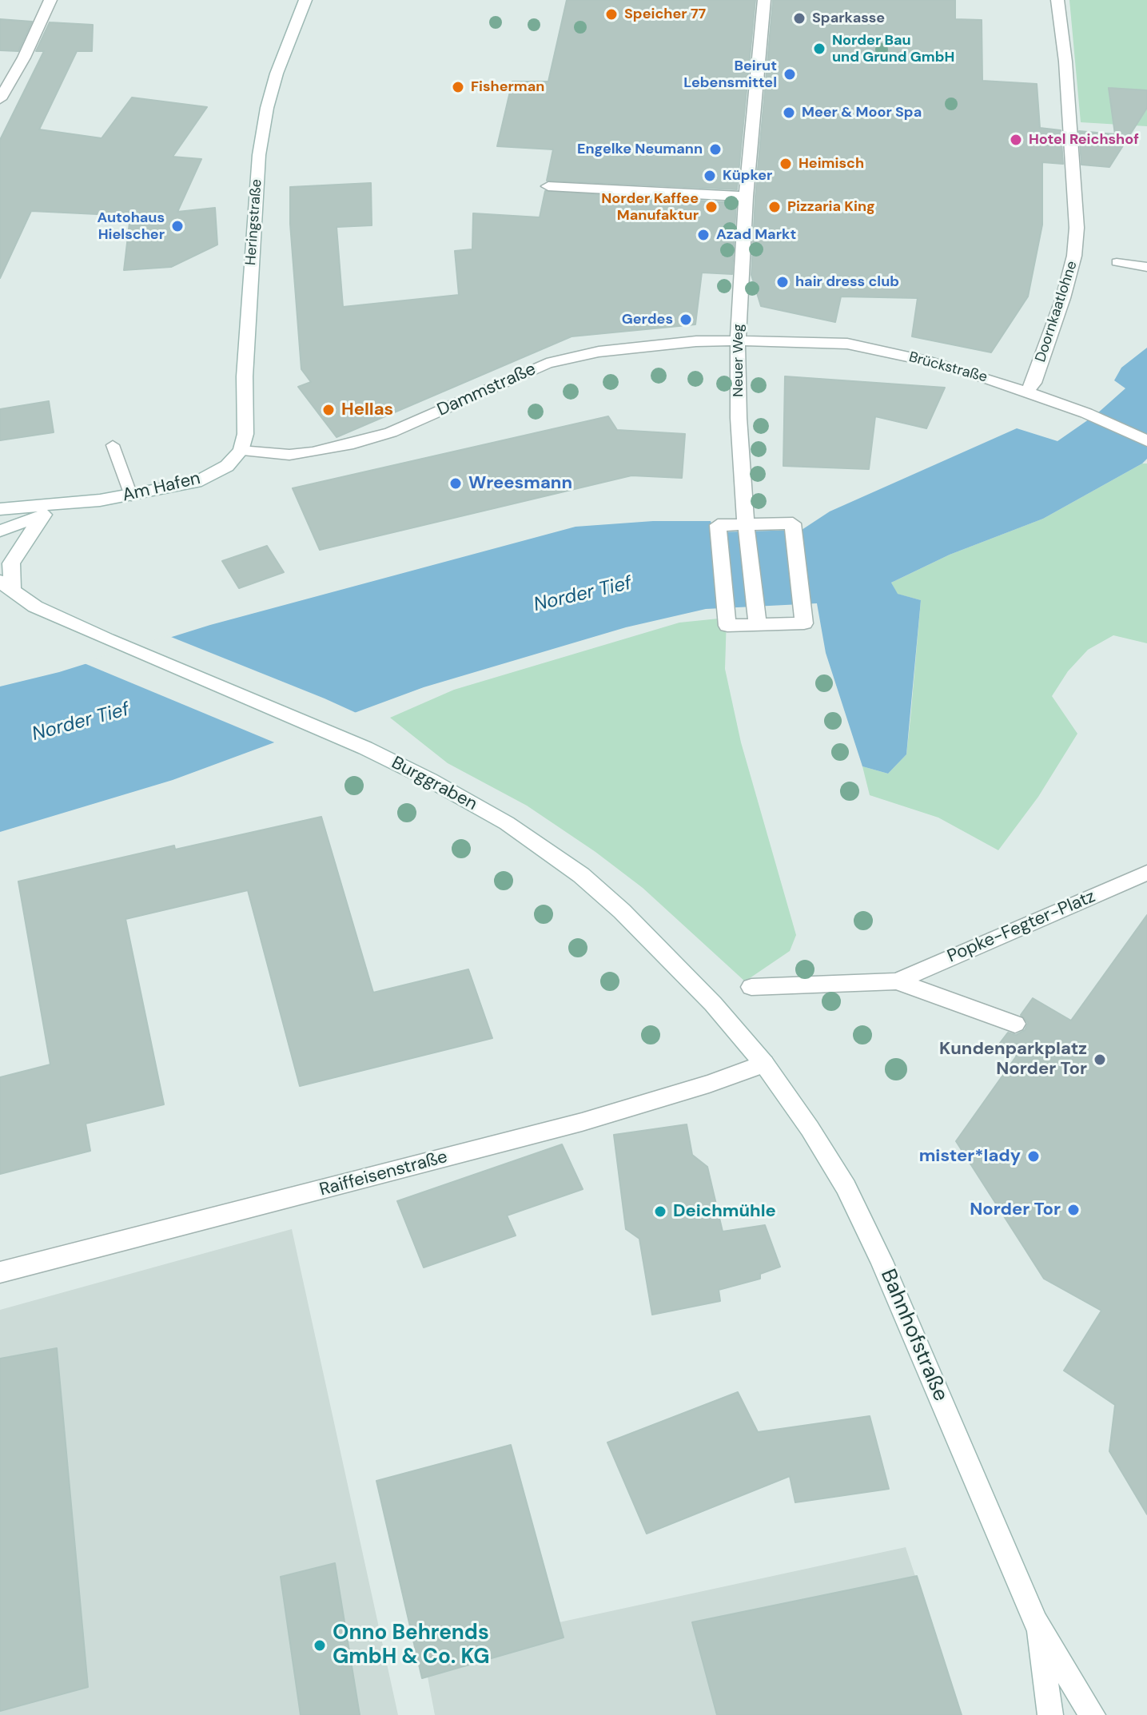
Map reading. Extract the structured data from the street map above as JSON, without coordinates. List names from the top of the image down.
{
  "streets": {
    "street": [
      "Heringstraße",
      "Doornkaatlohne",
      "Neuer Weg",
      "Brückstraße",
      "Dammstraße",
      "Am Hafen",
      "Burggraben",
      "Popke-Fegter-Platz",
      "Raiffeisenstraße",
      "Bahnhofstraße"
    ]
  },
  "crossings": [
    ["Heringstraße", "Dammstraße"],
    ["Heringstraße", "Am Hafen"],
    ["Doornkaatlohne", "Brückstraße"],
    ["Neuer Weg", "Brückstraße"],
    ["Neuer Weg", "Dammstraße"],
    ["Brückstraße", "Dammstraße"],
    ["Dammstraße", "Am Hafen"],
    ["Burggraben", "Raiffeisenstraße"],
    ["Burggraben", "Bahnhofstraße"],
    ["Raiffeisenstraße", "Bahnhofstraße"]
  ],
  "water": ["Norder Tief"],
  "places": [
    "Speicher 77",
    "Sparkasse",
    "Norder Bau und Grund GmbH",
    "Beirut Lebensmittel",
    "Fisherman",
    "Meer & Moor Spa",
    "Hotel Reichshof",
    "Engelke Neumann",
    "Heimisch",
    "Küpker",
    "Norder Kaffee Manufaktur",
    "Pizzaria King",
    "Autohaus Hielscher",
    "Azad Markt",
    "hair dress club",
    "Gerdes",
    "Hellas",
    "Wreesmann",
    "Kundenparkplatz Norder Tor",
    "mister*lady",
    "Norder Tor",
    "Deichmühle",
    "Onno Behrends GmbH & Co. KG"
  ]
}
